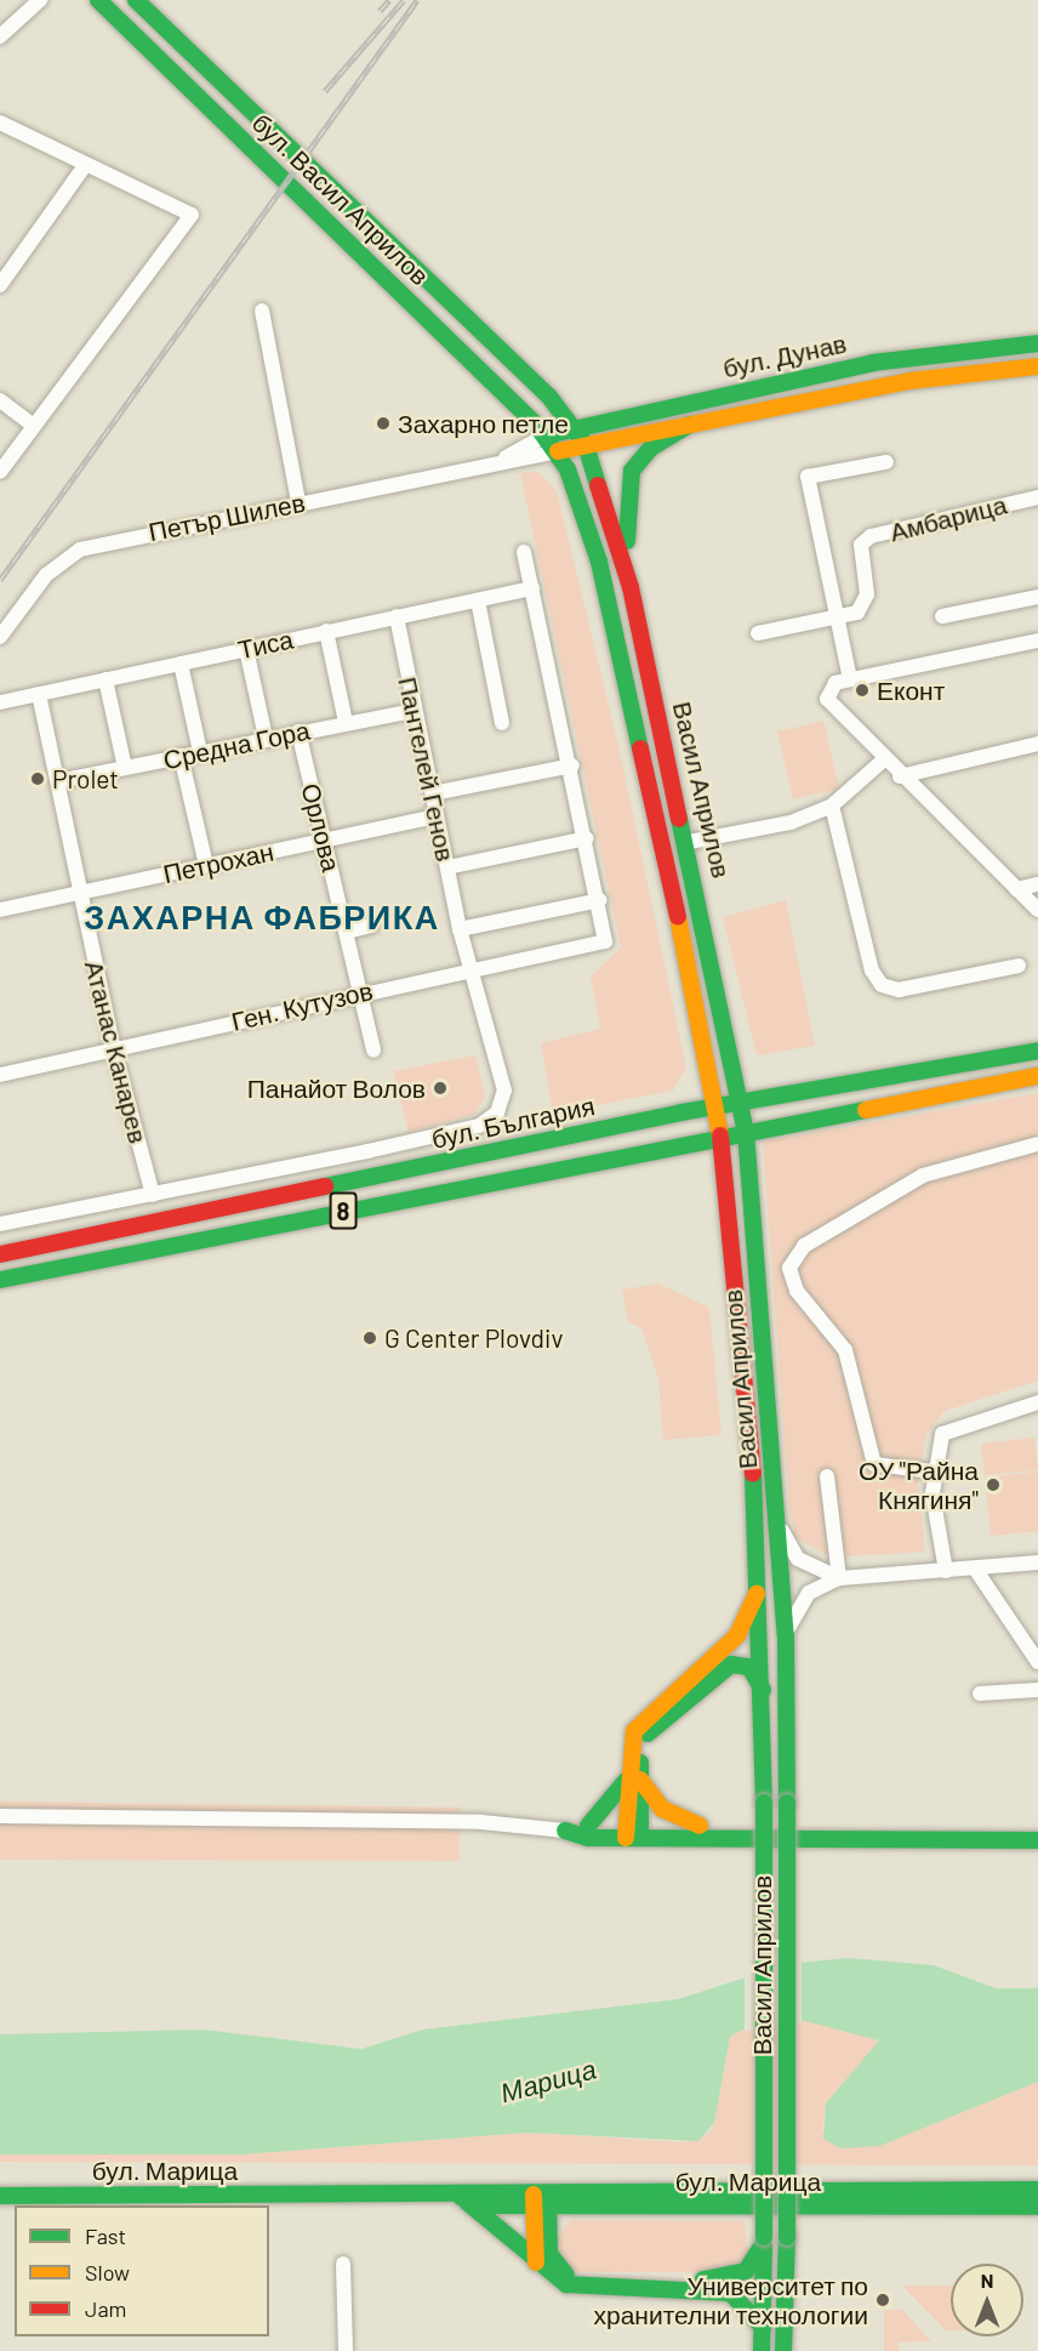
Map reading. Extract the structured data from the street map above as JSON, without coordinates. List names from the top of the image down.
{
  "streets": {
    "main road": [
      "бул. Васил Априлов",
      "бул. Дунав",
      "Васил Априлов",
      "бул. България",
      "8",
      "бул. Марица"
    ],
    "street": [
      "Петър Шилев",
      "Амбарица",
      "Тиса",
      "Средна Гора",
      "Пантелей Генов",
      "Орлова",
      "Петрохан",
      "Ген. Кутузов",
      "Атанас Канарев"
    ]
  },
  "crossings": [
    ["бул. Васил Априлов", "бул. Дунав"],
    ["бул. Васил Априлов", "Петър Шилев"],
    ["бул. Васил Априлов", "Васил Априлов"],
    ["бул. Дунав", "Петър Шилев"],
    ["бул. Дунав", "Васил Априлов"],
    ["Петър Шилев", "Васил Априлов"],
    ["Тиса", "Пантелей Генов"],
    ["Тиса", "Атанас Канарев"],
    ["Средна Гора", "Пантелей Генов"],
    ["Средна Гора", "Орлова"],
    ["Средна Гора", "Атанас Канарев"],
    ["Пантелей Генов", "Петрохан"],
    ["Пантелей Генов", "Ген. Кутузов"],
    ["Пантелей Генов", "бул. България"],
    ["Васил Априлов", "бул. България"],
    ["Орлова", "Петрохан"],
    ["Орлова", "Ген. Кутузов"],
    ["Петрохан", "Атанас Канарев"],
    ["Ген. Кутузов", "Атанас Канарев"],
    ["Атанас Канарев", "бул. България"]
  ],
  "districts": ["ЗАХАРНА ФАБРИКА"],
  "water": ["Марица"],
  "places": [
    "Захарно петле",
    "Еконт",
    "Prolet",
    "Панайот Волов",
    "G Center Plovdiv",
    "ОУ \"Райна Княгиня\"",
    "Университет по хранителни технологии"
  ],
  "legend": ["Fast", "Slow", "Jam"],
  "north": "top"
}
